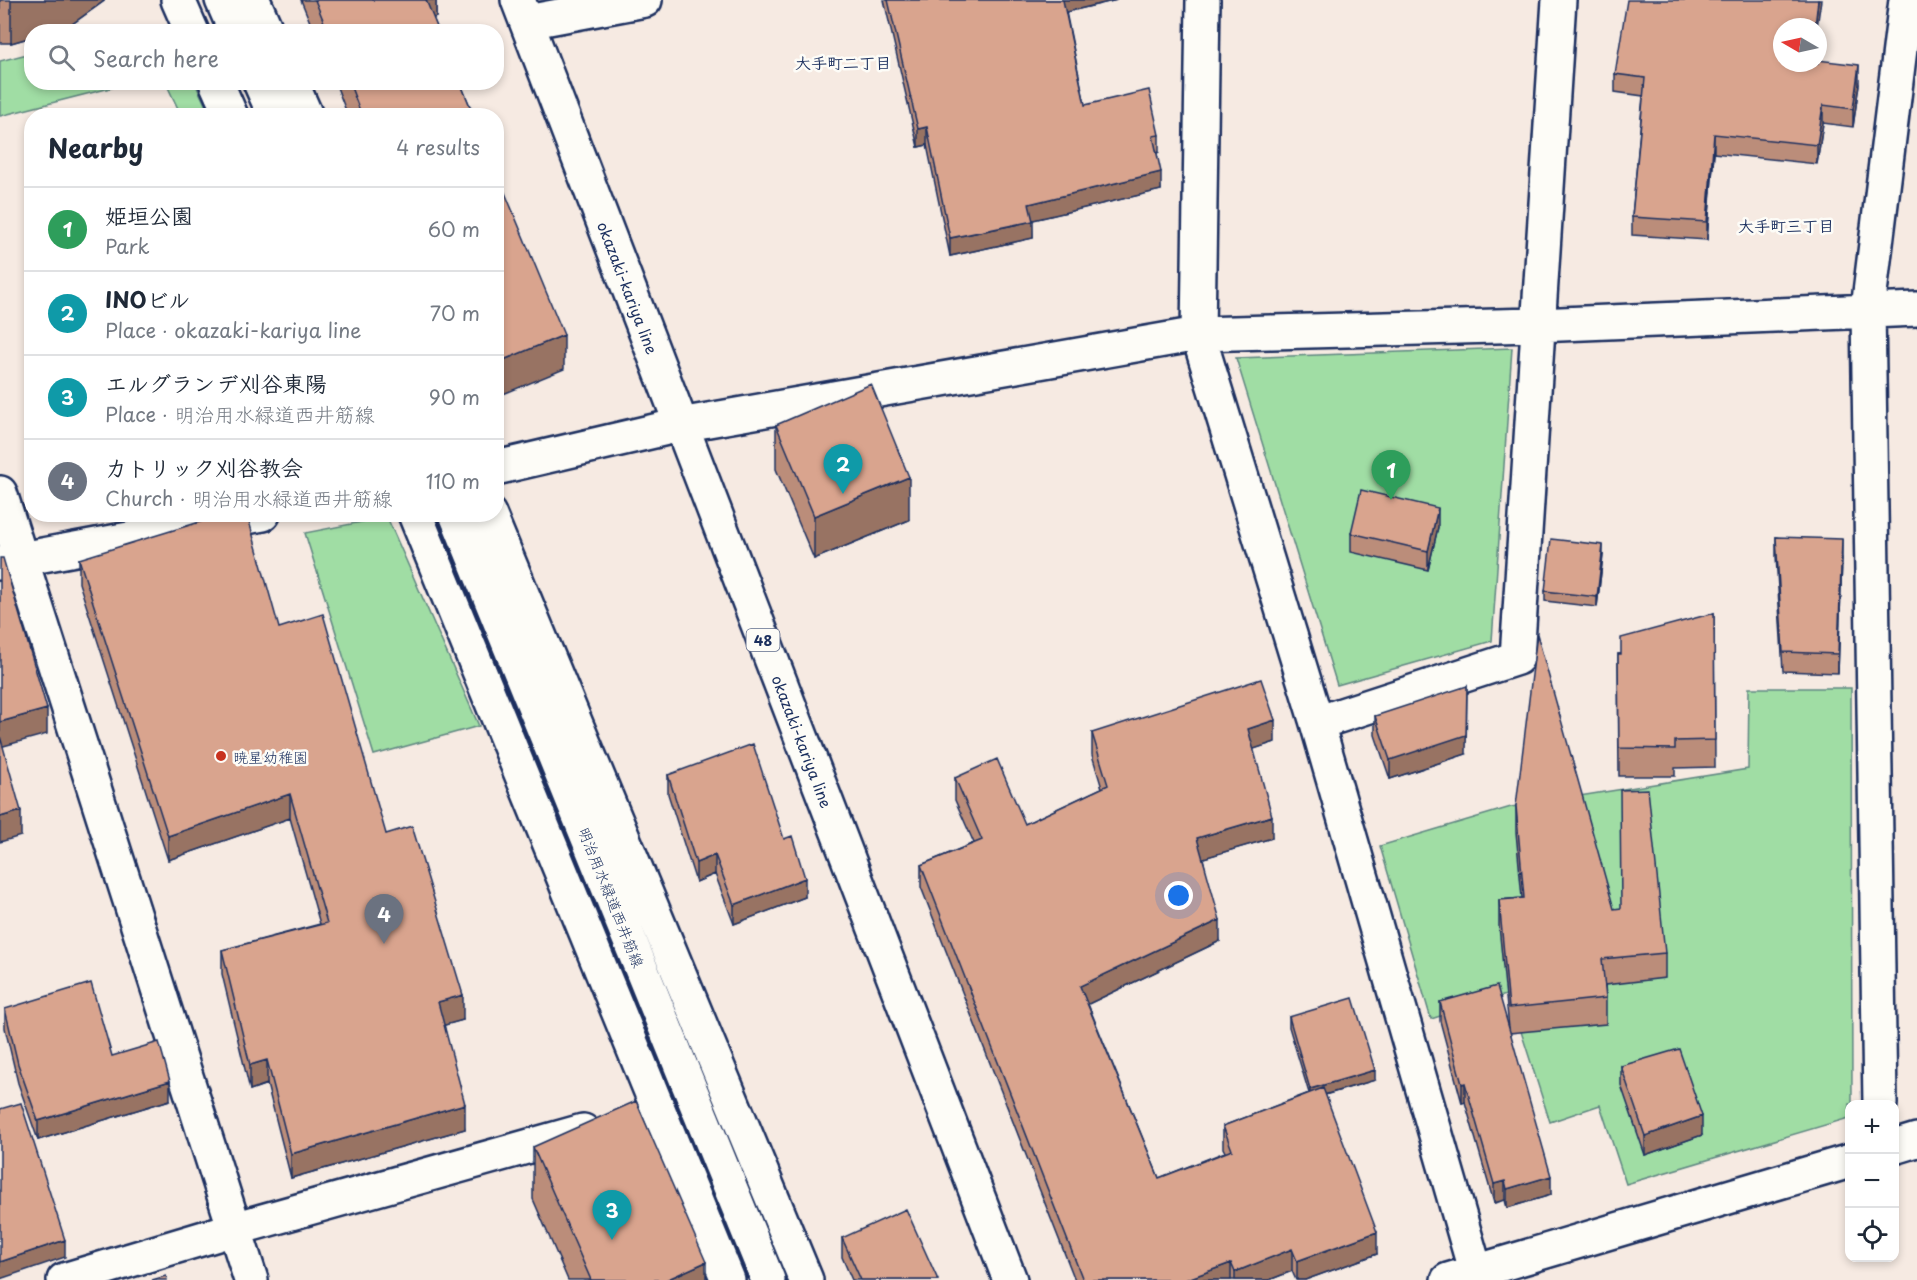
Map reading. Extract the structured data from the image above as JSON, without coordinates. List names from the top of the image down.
{
  "streets": {
    "street": ["okazaki-kariya line", "48", "明治用水緑道西井筋線"]
  },
  "districts": ["大手町二丁目", "大手町三丁目"],
  "places": ["暁星幼稚園"],
  "north": "left",
  "page": {
    "search": "Search here",
    "heading": ["Nearby", "4 results"],
    "list": [
      {
        "mark": "1",
        "name": "姫垣公園",
        "note": "Park",
        "value": "60 m"
      },
      {
        "mark": "2",
        "name": "INOビル",
        "note": "Place · okazaki-kariya line",
        "value": "70 m"
      },
      {
        "mark": "3",
        "name": "エルグランデ刈谷東陽",
        "note": "Place · 明治用水緑道西井筋線",
        "value": "90 m"
      },
      {
        "mark": "4",
        "name": "カトリック刈谷教会",
        "note": "Church · 明治用水緑道西井筋線",
        "value": "110 m"
      }
    ],
    "pins": [
      "2",
      "1",
      "4",
      "3"
    ],
    "map_buttons": ["+", "−"]
  }
}
